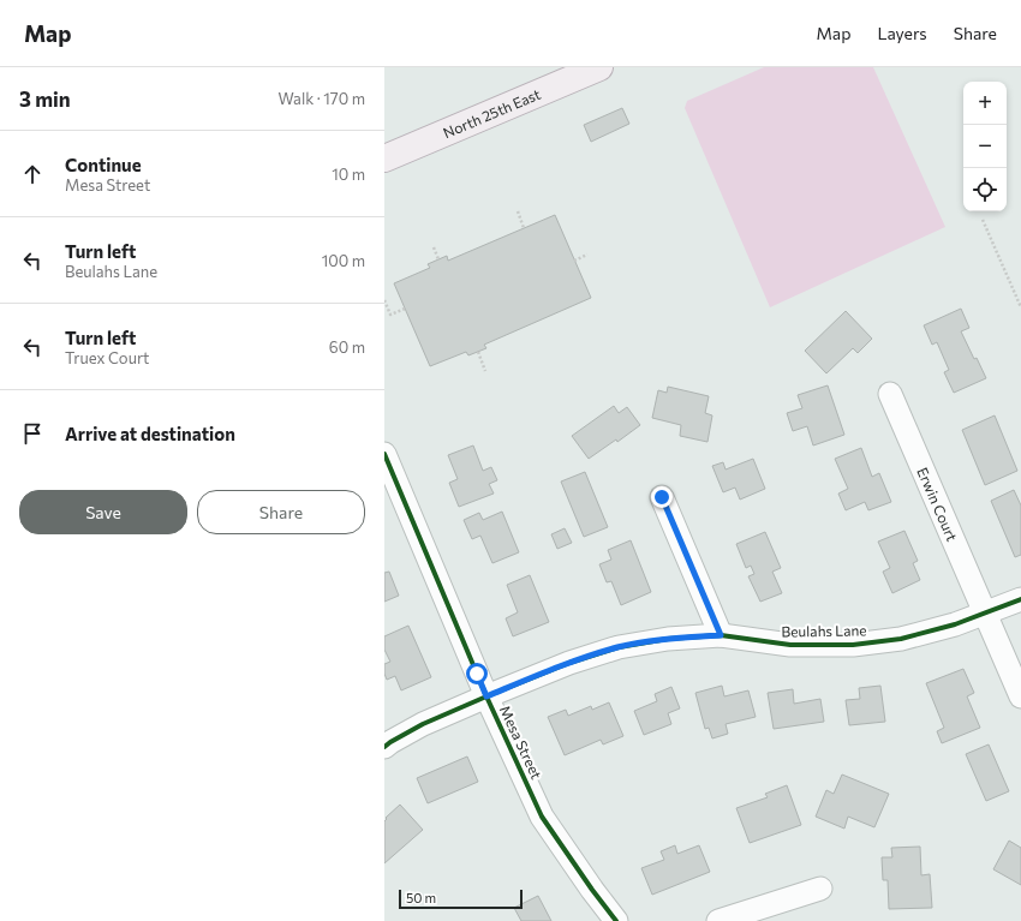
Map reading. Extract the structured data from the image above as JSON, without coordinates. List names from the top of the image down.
{
  "streets": {
    "main road": ["North 25th East"],
    "street": ["Erwin Court", "Beulahs Lane", "Mesa Street"]
  },
  "crossings": [
    ["Erwin Court", "Beulahs Lane"],
    ["Beulahs Lane", "Mesa Street"]
  ],
  "scale_bar": "50 m",
  "page": {
    "header": "Map",
    "nav": ["Map", "Layers", "Share"],
    "heading": ["3 min", "Walk · 170 m"],
    "map_buttons": ["+", "−"],
    "list": [
      ["Continue", "Mesa Street", "10 m"],
      ["Turn left", "Beulahs Lane", "100 m"],
      ["Turn left", "Truex Court", "60 m"],
      "Arrive at destination"
    ],
    "buttons": ["Save", "Share"],
    "scale": "50 m"
  }
}
